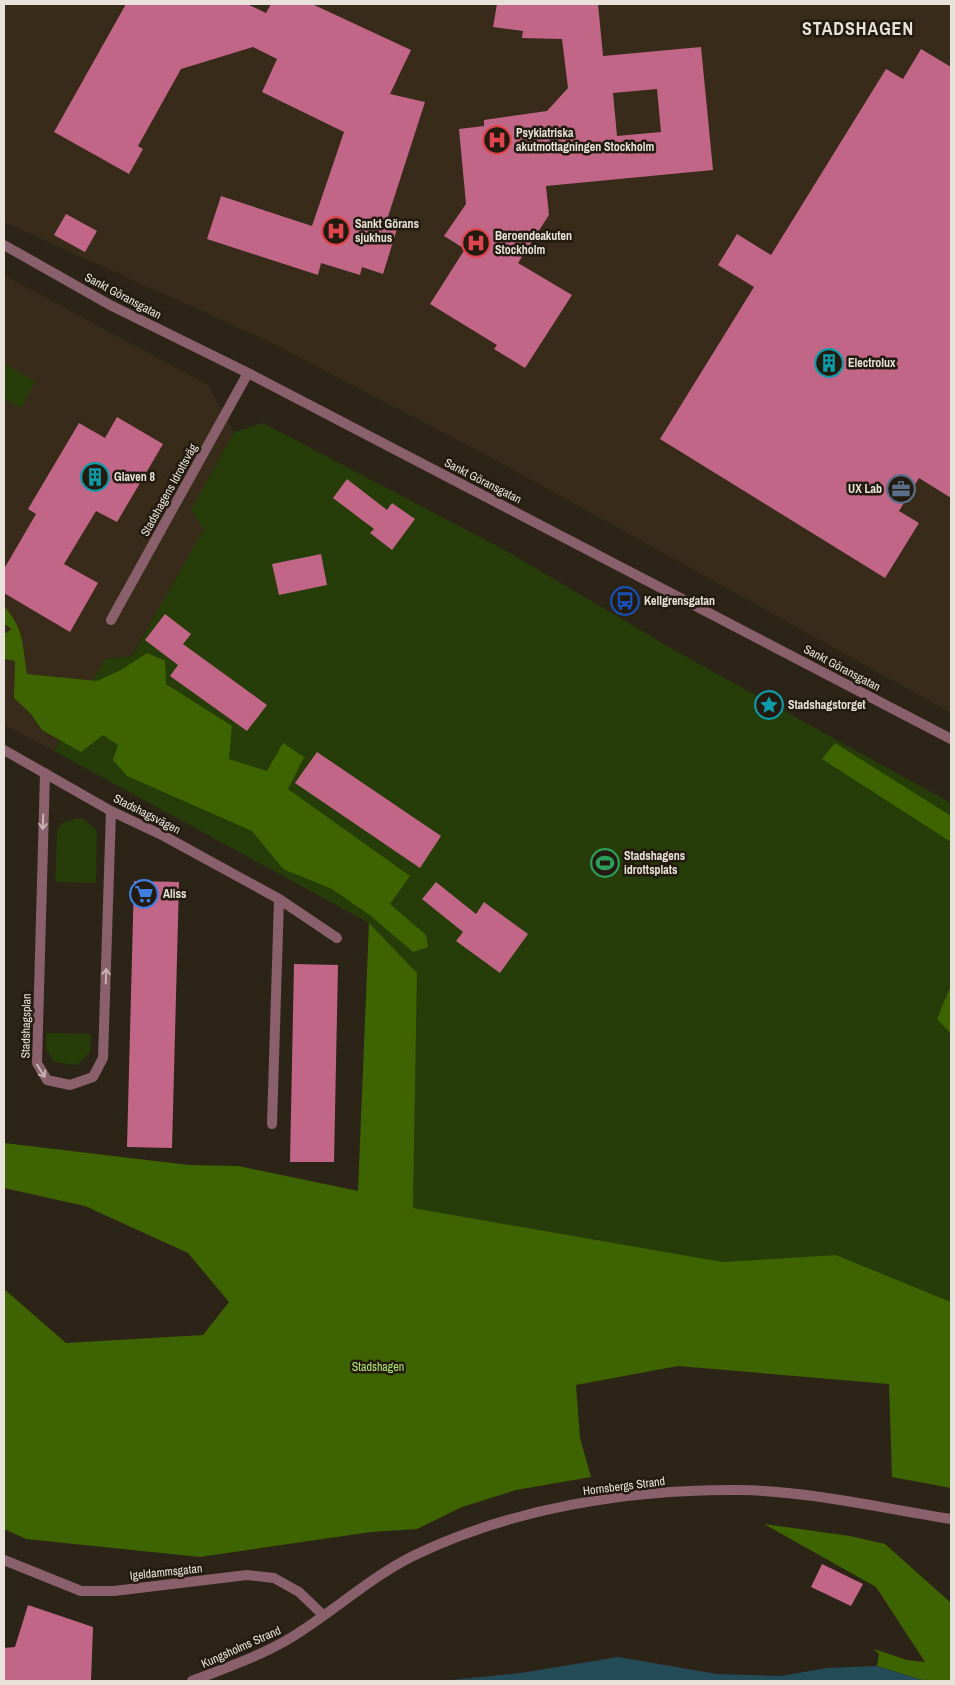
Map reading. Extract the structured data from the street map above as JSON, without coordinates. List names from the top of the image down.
{
  "streets": {
    "street": [
      "Sankt Göransgatan",
      "Stadshagens Idrottsväg",
      "Stadshagsvägen",
      "Stadshagsplan",
      "Hornsbergs Strand",
      "Igeldammsgatan",
      "Kungsholms Strand"
    ]
  },
  "crossings": [
    ["Sankt Göransgatan", "Stadshagens Idrottsväg"],
    ["Stadshagsvägen", "Stadshagsplan"],
    ["Hornsbergs Strand", "Igeldammsgatan"],
    ["Hornsbergs Strand", "Kungsholms Strand"],
    ["Igeldammsgatan", "Kungsholms Strand"]
  ],
  "districts": ["STADSHAGEN"],
  "parks": ["Stadshagen"],
  "places": {
    "hospital": ["Psykiatriska akutmottagningen Stockholm", "Sankt Görans sjukhus", "Beroendeakuten Stockholm"],
    "building": ["Electrolux", "Glaven 8"],
    "office": ["UX Lab"],
    "bus stop": ["Kellgrensgatan"],
    "place": ["Stadshagstorget"],
    "sports": ["Stadshagens idrottsplats"],
    "supermarket": ["Aliss"]
  }
}
